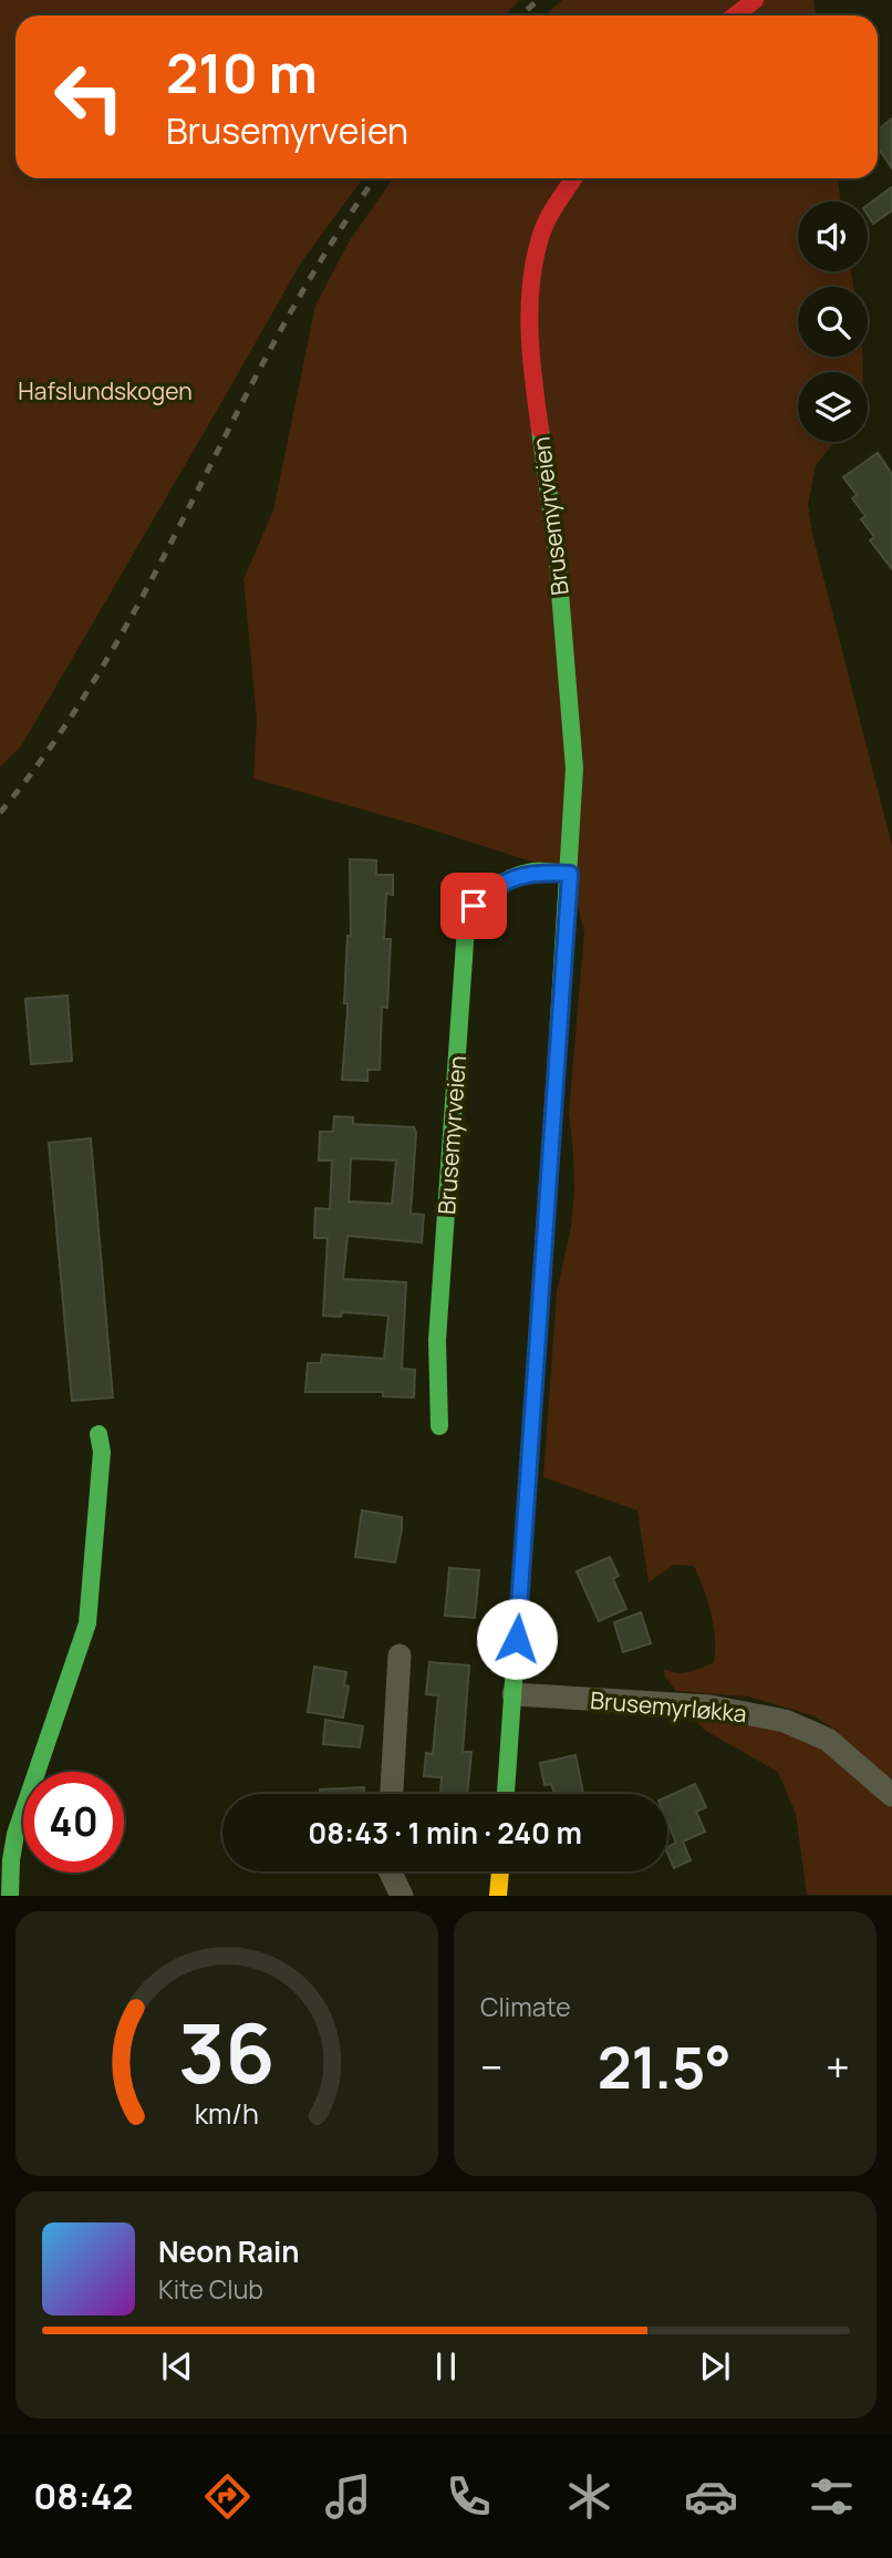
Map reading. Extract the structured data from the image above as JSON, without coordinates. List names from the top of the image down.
{
  "streets": {
    "street": ["Brusemyrveien", "Brusemyrløkka"]
  },
  "crossings": [
    ["Brusemyrveien", "Brusemyrløkka"]
  ],
  "parks": ["Hafslundskogen"],
  "page": {
    "turn": ["210 m", "Brusemyrveien"],
    "limit": "40",
    "trip": "08:43 · 1 min · 240 m",
    "tile": "Climate",
    "heat": ["−", "21.5°", "+"],
    "song": ["Neon Rain", "Kite Club"],
    "tabs": "08:42",
    "gauge": ["36", "km/h"]
  }
}
